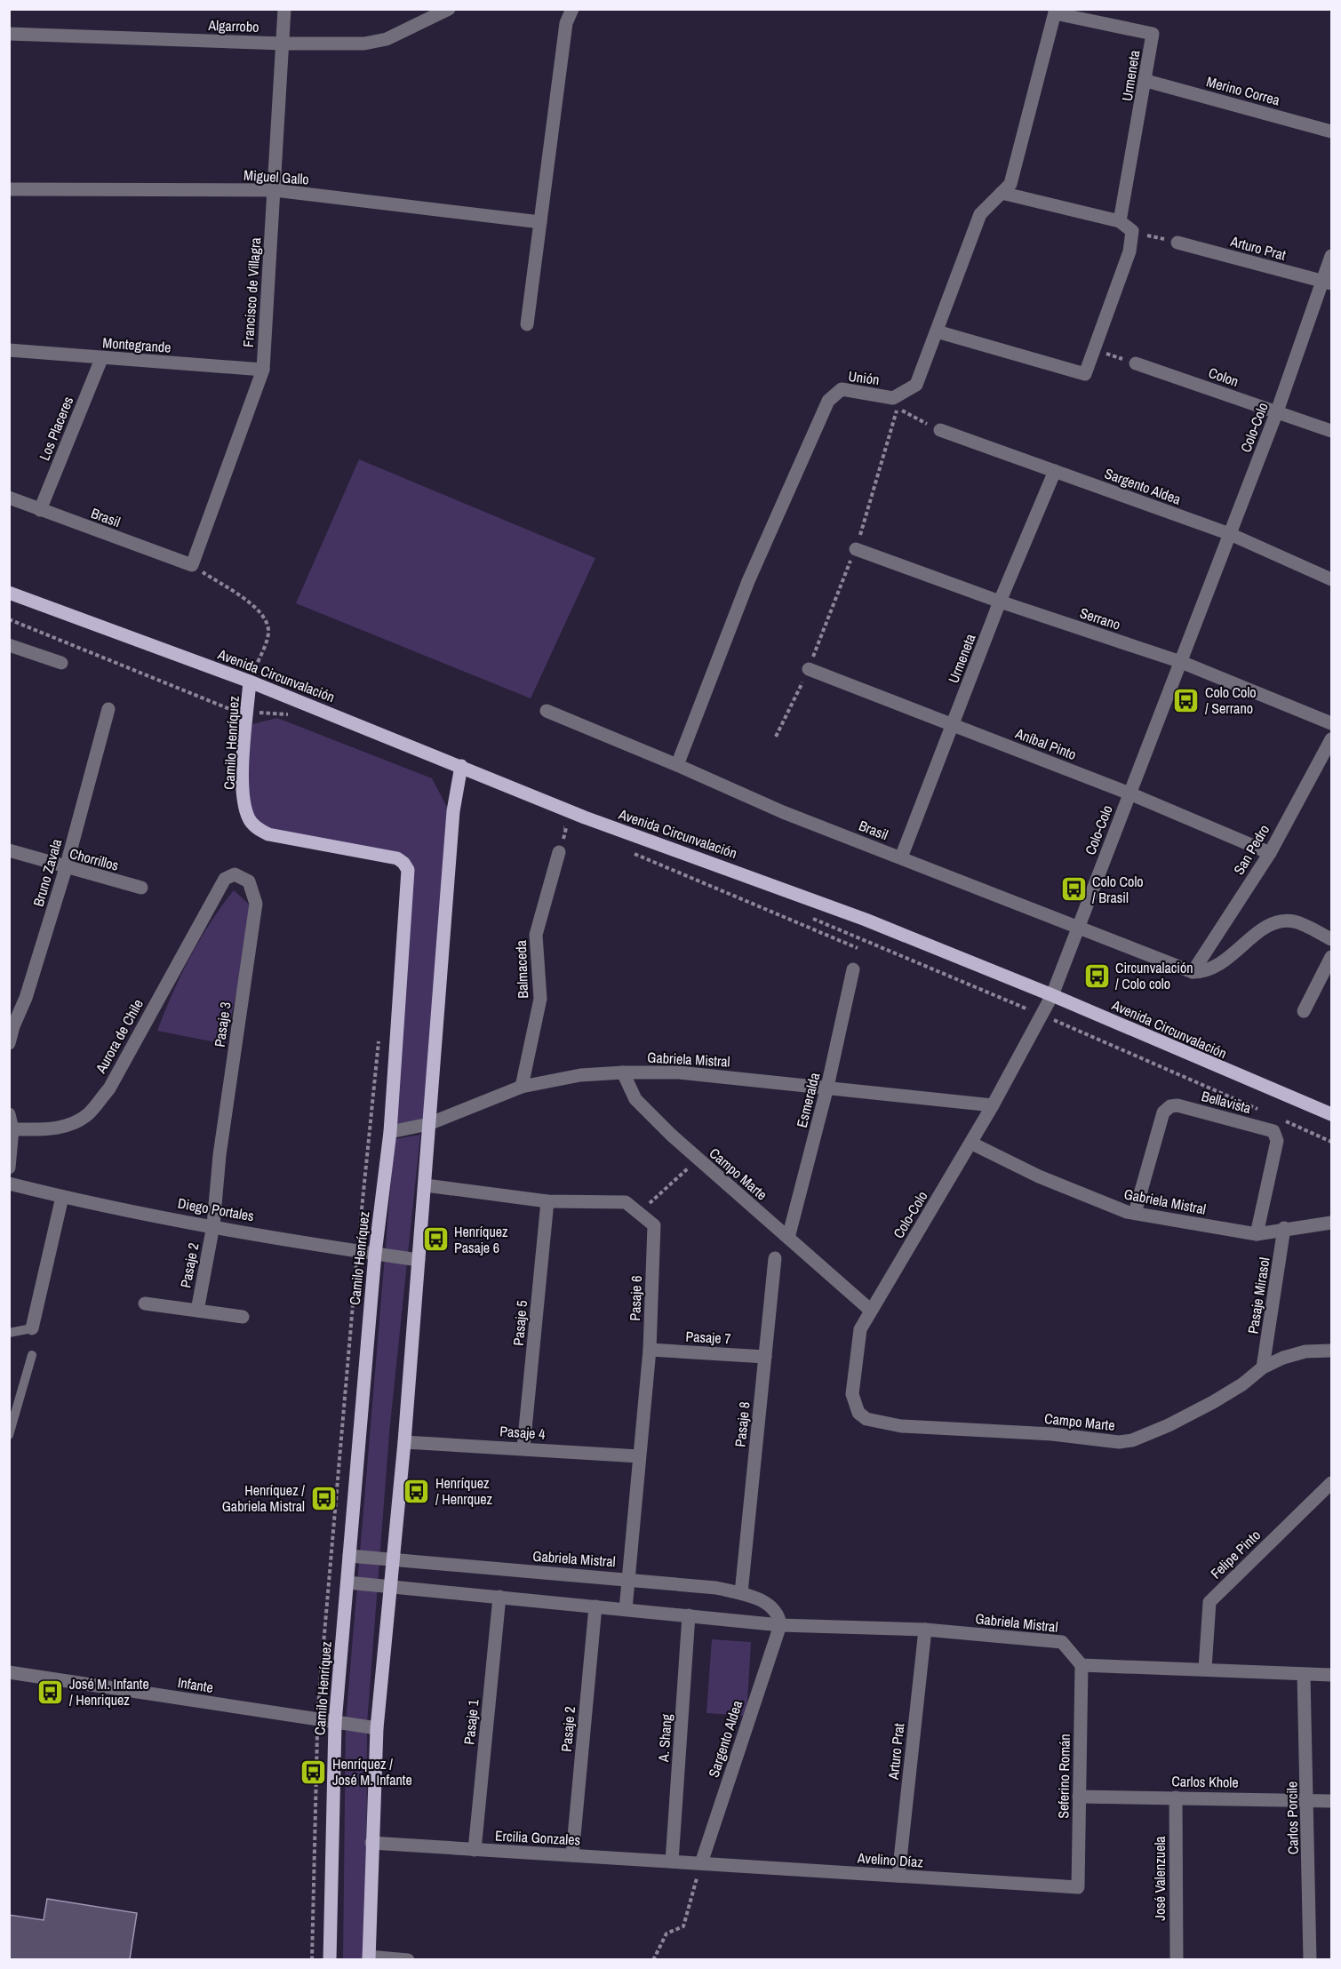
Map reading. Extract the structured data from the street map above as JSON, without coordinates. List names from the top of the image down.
{
  "streets": {
    "main road": ["Avenida Circunvalación", "Camilo Henríquez"],
    "street": [
      "Algarrobo",
      "Urmeneta",
      "Merino Correa",
      "Miguel Gallo",
      "Arturo Prat",
      "Francisco de Villagra",
      "Montegrande",
      "Colon",
      "Unión",
      "Colo-Colo",
      "Los Placeres",
      "Sargento Aldea",
      "Brasil",
      "Serrano",
      "Aníbal Pinto",
      "San Pedro",
      "Chorrillos",
      "Bruno Zavala",
      "Balmaceda",
      "Pasaje 3",
      "Aurora de Chile",
      "Gabriela Mistral",
      "Esmeralda",
      "Bellavista",
      "Campo Marte",
      "Diego Portales",
      "Pasaje 2",
      "Pasaje Mirasol",
      "Pasaje 6",
      "Pasaje 5",
      "Pasaje 7",
      "Pasaje 8",
      "Pasaje 4",
      "Felipe Pinto",
      "Infante",
      "Pasaje 1",
      "A. Shang",
      "Seferino Román",
      "Carlos Khole",
      "Carlos Porcile",
      "Ercilia Gonzales",
      "Avelino Díaz",
      "José Valenzuela"
    ]
  },
  "crossings": [
    ["Algarrobo", "Francisco de Villagra"],
    ["Urmeneta", "Merino Correa"],
    ["Urmeneta", "Unión"],
    ["Urmeneta", "Sargento Aldea"],
    ["Urmeneta", "Brasil"],
    ["Urmeneta", "Serrano"],
    ["Urmeneta", "Aníbal Pinto"],
    ["Miguel Gallo", "Francisco de Villagra"],
    ["Arturo Prat", "Colo-Colo"],
    ["Arturo Prat", "Gabriela Mistral"],
    ["Arturo Prat", "Avelino Díaz"],
    ["Francisco de Villagra", "Montegrande"],
    ["Francisco de Villagra", "Brasil"],
    ["Montegrande", "Los Placeres"],
    ["Colon", "Colo-Colo"],
    ["Unión", "Brasil"],
    ["Colo-Colo", "Sargento Aldea"],
    ["Colo-Colo", "Brasil"],
    ["Colo-Colo", "Serrano"],
    ["Colo-Colo", "Avenida Circunvalación"],
    ["Colo-Colo", "Aníbal Pinto"],
    ["Colo-Colo", "Gabriela Mistral"],
    ["Colo-Colo", "Campo Marte"],
    ["Los Placeres", "Brasil"],
    ["Sargento Aldea", "Gabriela Mistral"],
    ["Sargento Aldea", "Ercilia Gonzales"],
    ["Sargento Aldea", "Avelino Díaz"],
    ["Brasil", "San Pedro"],
    ["Avenida Circunvalación", "Camilo Henríquez"],
    ["Camilo Henríquez", "Gabriela Mistral"],
    ["Camilo Henríquez", "Diego Portales"],
    ["Camilo Henríquez", "Infante"],
    ["Aníbal Pinto", "San Pedro"],
    ["Chorrillos", "Bruno Zavala"],
    ["Balmaceda", "Gabriela Mistral"],
    ["Pasaje 3", "Aurora de Chile"],
    ["Pasaje 3", "Diego Portales"],
    ["Pasaje 3", "Pasaje 2"],
    ["Gabriela Mistral", "Esmeralda"],
    ["Gabriela Mistral", "Bellavista"],
    ["Gabriela Mistral", "Campo Marte"],
    ["Gabriela Mistral", "Pasaje 2"],
    ["Gabriela Mistral", "Pasaje Mirasol"],
    ["Gabriela Mistral", "Pasaje 6"],
    ["Gabriela Mistral", "Pasaje 8"],
    ["Gabriela Mistral", "Pasaje 1"],
    ["Gabriela Mistral", "A. Shang"],
    ["Gabriela Mistral", "Seferino Román"],
    ["Esmeralda", "Campo Marte"],
    ["Bellavista", "Pasaje Mirasol"],
    ["Campo Marte", "Pasaje Mirasol"],
    ["Diego Portales", "Pasaje 2"],
    ["Pasaje 2", "Ercilia Gonzales"],
    ["Pasaje 6", "Pasaje 5"],
    ["Pasaje 6", "Pasaje 7"],
    ["Pasaje 6", "Pasaje 4"],
    ["Pasaje 5", "Pasaje 4"],
    ["Pasaje 7", "Pasaje 8"],
    ["Pasaje 1", "Ercilia Gonzales"],
    ["A. Shang", "Ercilia Gonzales"],
    ["Seferino Román", "Carlos Khole"],
    ["Seferino Román", "Avelino Díaz"],
    ["Carlos Khole", "Carlos Porcile"],
    ["Carlos Khole", "José Valenzuela"],
    ["Ercilia Gonzales", "Avelino Díaz"]
  ],
  "places": {
    "bus stop": [
      "Colo Colo / Serrano",
      "Colo Colo / Brasil",
      "Circunvalación / Colo colo",
      "Henríquez Pasaje 6",
      "Henríquez / Henrquez",
      "Henríquez / Gabriela Mistral",
      "José M. Infante / Henriquez",
      "Henríquez / José M. Infante"
    ]
  }
}
